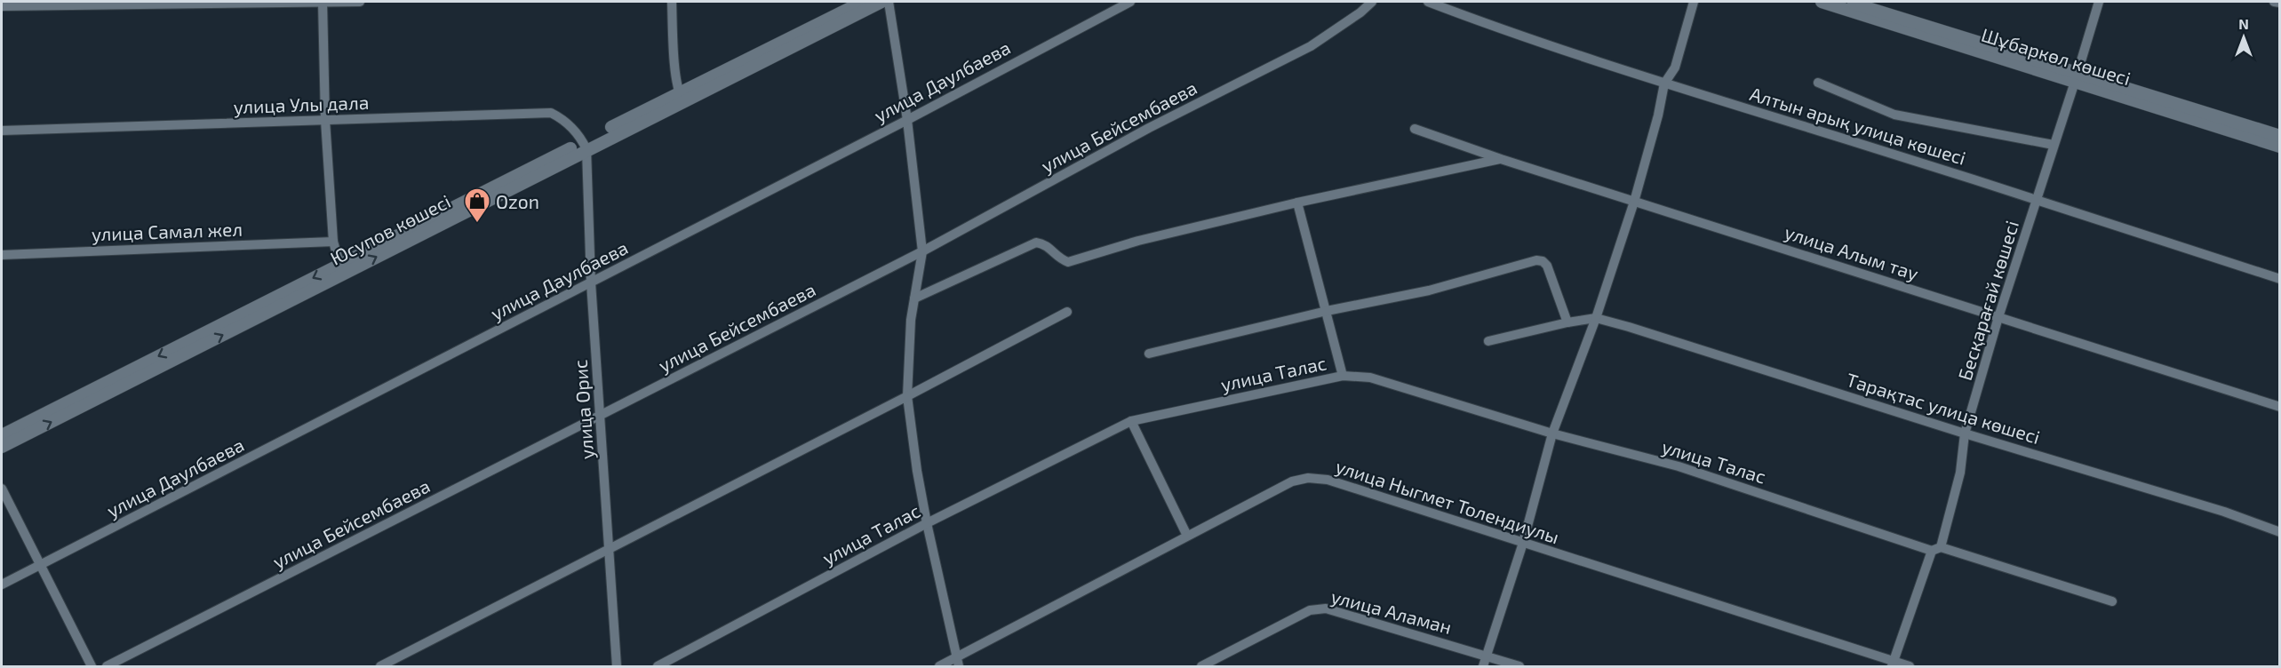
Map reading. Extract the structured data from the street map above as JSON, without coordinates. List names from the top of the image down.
{
  "streets": {
    "street": [
      "Шұбаркөл көшесі",
      "улица Даулбаева",
      "улица Улы дала",
      "Алтын арық улица көшесі",
      "улица Бейсембаева",
      "Юсупов көшесі",
      "улица Самал жел",
      "улица Алым тау",
      "Бесқарағай көшесі",
      "улица Талас",
      "Тарақтас улица көшесі",
      "улица Орис",
      "улица Ныгмет Толендиулы",
      "улица Аламан"
    ]
  },
  "crossings": [
    ["Шұбаркөл көшесі", "Бесқарағай көшесі"],
    ["улица Даулбаева", "улица Орис"],
    ["улица Улы дала", "Юсупов көшесі"],
    ["улица Улы дала", "улица Орис"],
    ["Алтын арық улица көшесі", "Бесқарағай көшесі"],
    ["улица Бейсембаева", "улица Орис"],
    ["Юсупов көшесі", "улица Орис"],
    ["улица Алым тау", "Бесқарағай көшесі"],
    ["Бесқарағай көшесі", "улица Талас"],
    ["Бесқарағай көшесі", "Тарақтас улица көшесі"],
    ["Бесқарағай көшесі", "улица Ныгмет Толендиулы"]
  ],
  "places": {
    "shop": ["Ozon"]
  },
  "north": "top"
}
